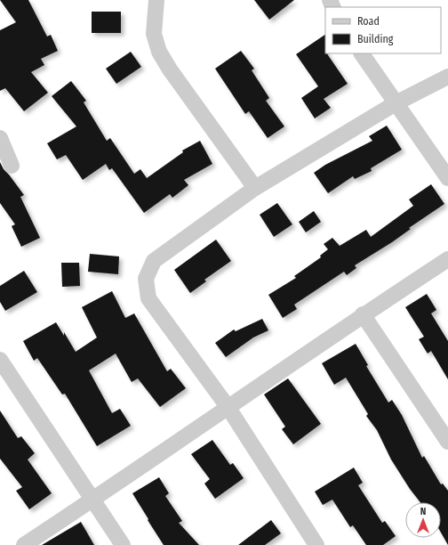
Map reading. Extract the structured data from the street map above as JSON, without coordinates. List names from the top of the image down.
{
  "legend": ["Road", "Building"],
  "north": "top"
}
